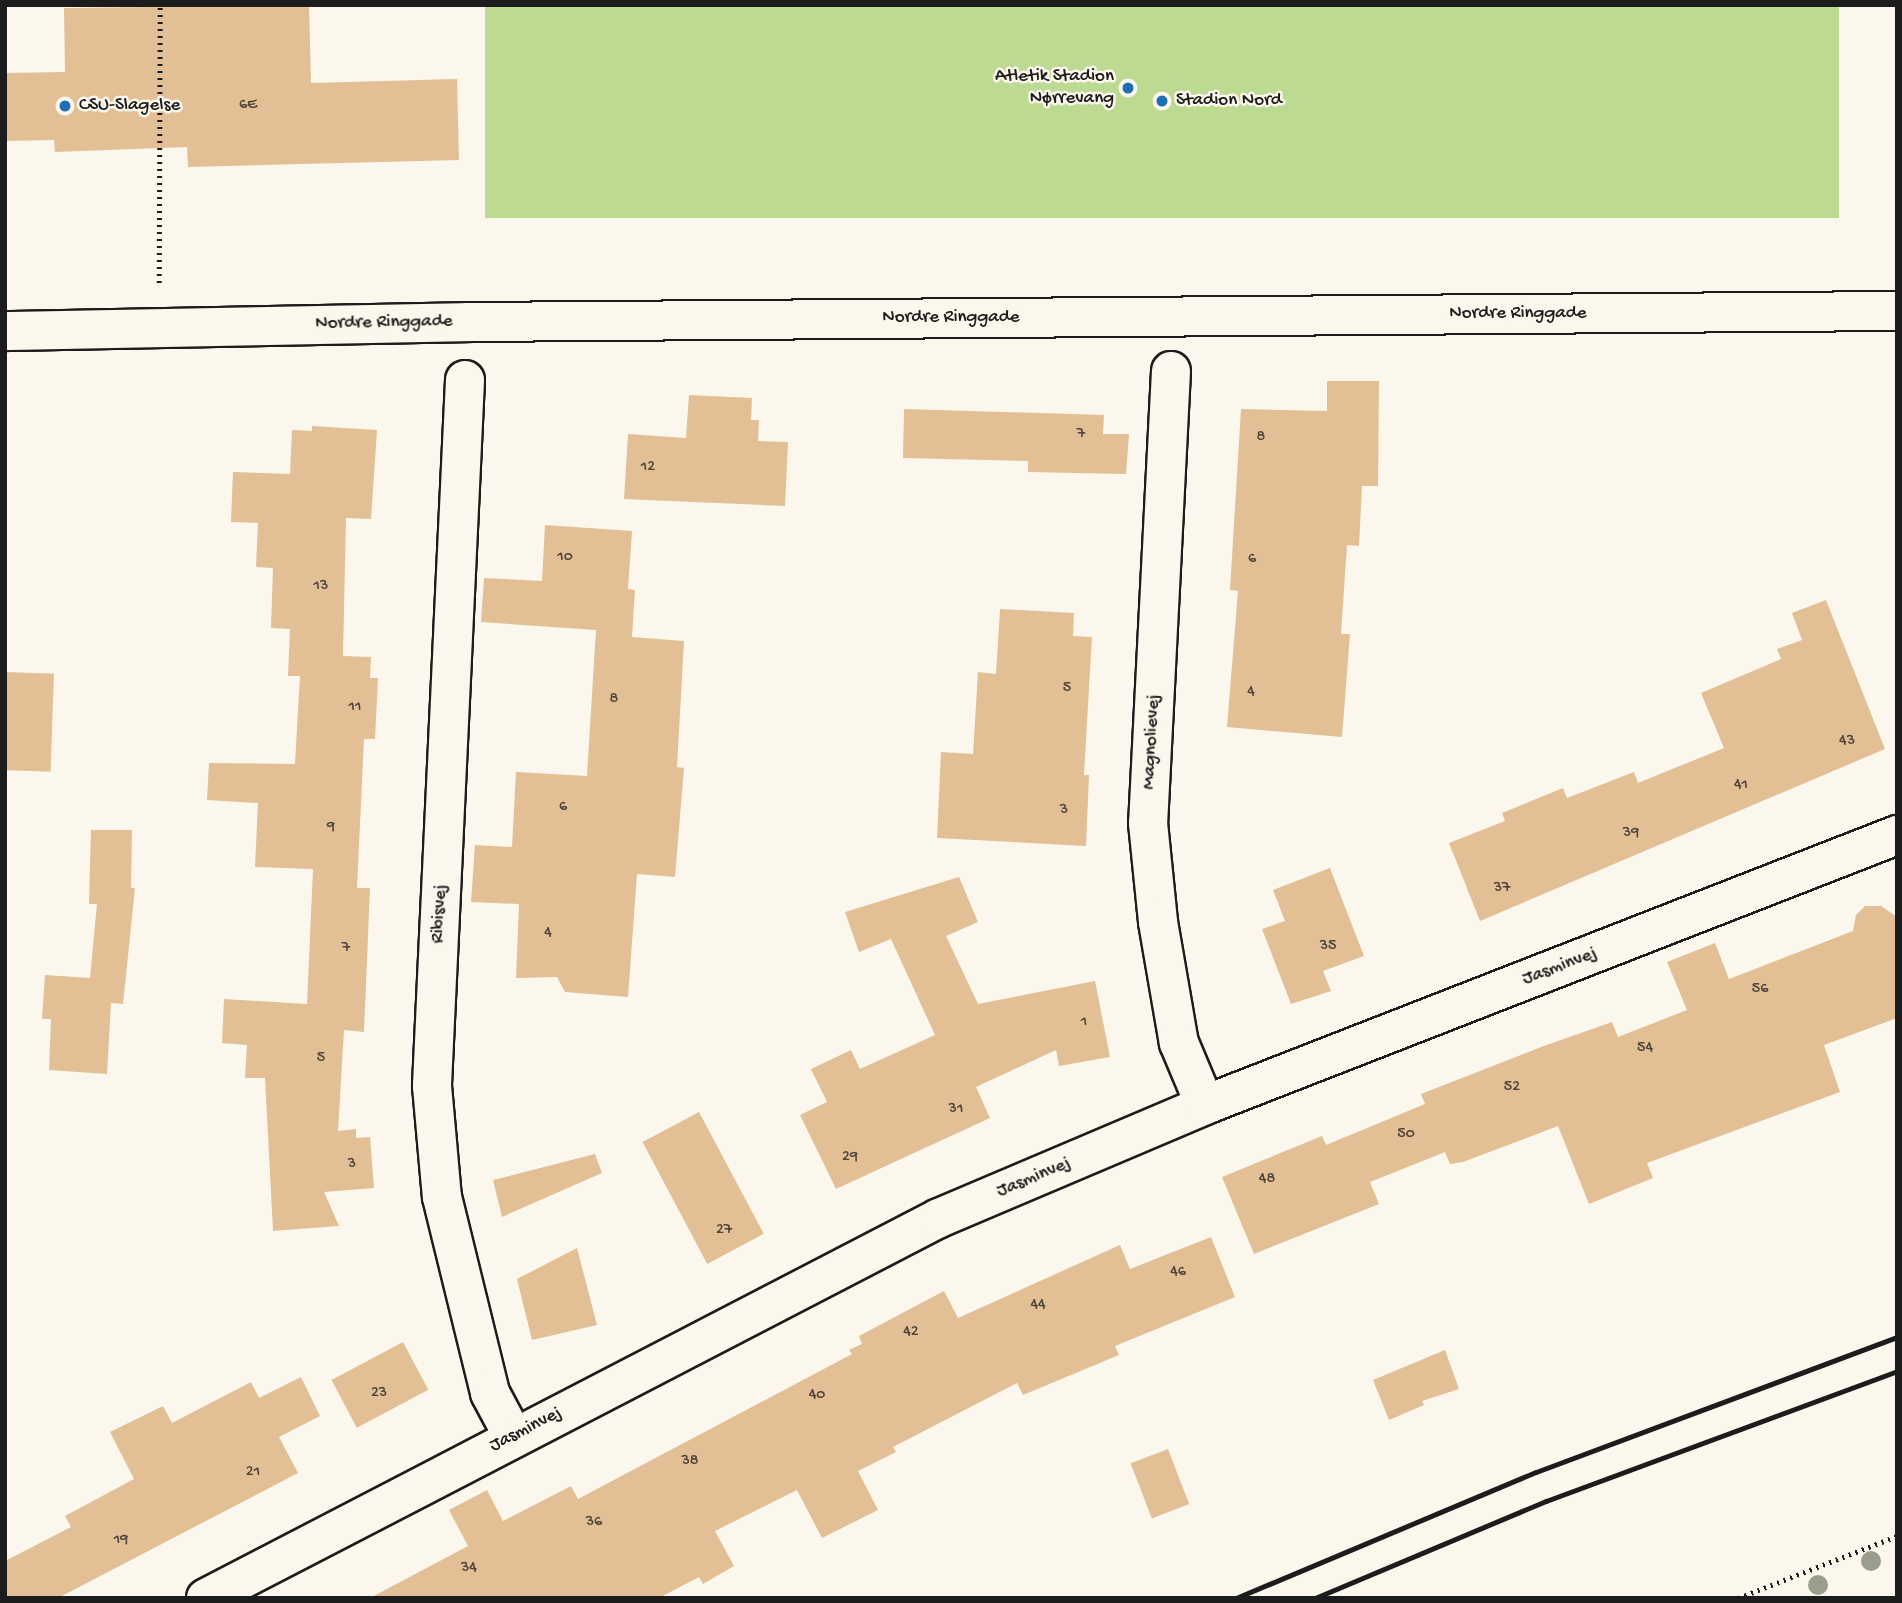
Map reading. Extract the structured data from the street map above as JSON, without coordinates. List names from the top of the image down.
{
  "streets": {
    "street": [
      "Nordre Ringgade",
      "Magnolievej",
      "Ribisvej",
      "Jasminvej"
    ]
  },
  "crossings": [
    ["Magnolievej", "Jasminvej"],
    ["Ribisvej", "Jasminvej"]
  ],
  "places": ["Atletik Stadion Nørrevang", "Stadion Nord", "CSU-Slagelse"],
  "house_numbers": [
    "6E",
    "7",
    "8",
    "12",
    "10",
    "6",
    "13",
    "5",
    "4",
    "8",
    "11",
    "43",
    "41",
    "6",
    "3",
    "9",
    "39",
    "37",
    "4",
    "35",
    "7",
    "56",
    "1",
    "54",
    "5",
    "52",
    "31",
    "50",
    "29",
    "3",
    "48",
    "27",
    "46",
    "44",
    "42",
    "23",
    "40",
    "38",
    "21",
    "36",
    "19",
    "34"
  ]
}
